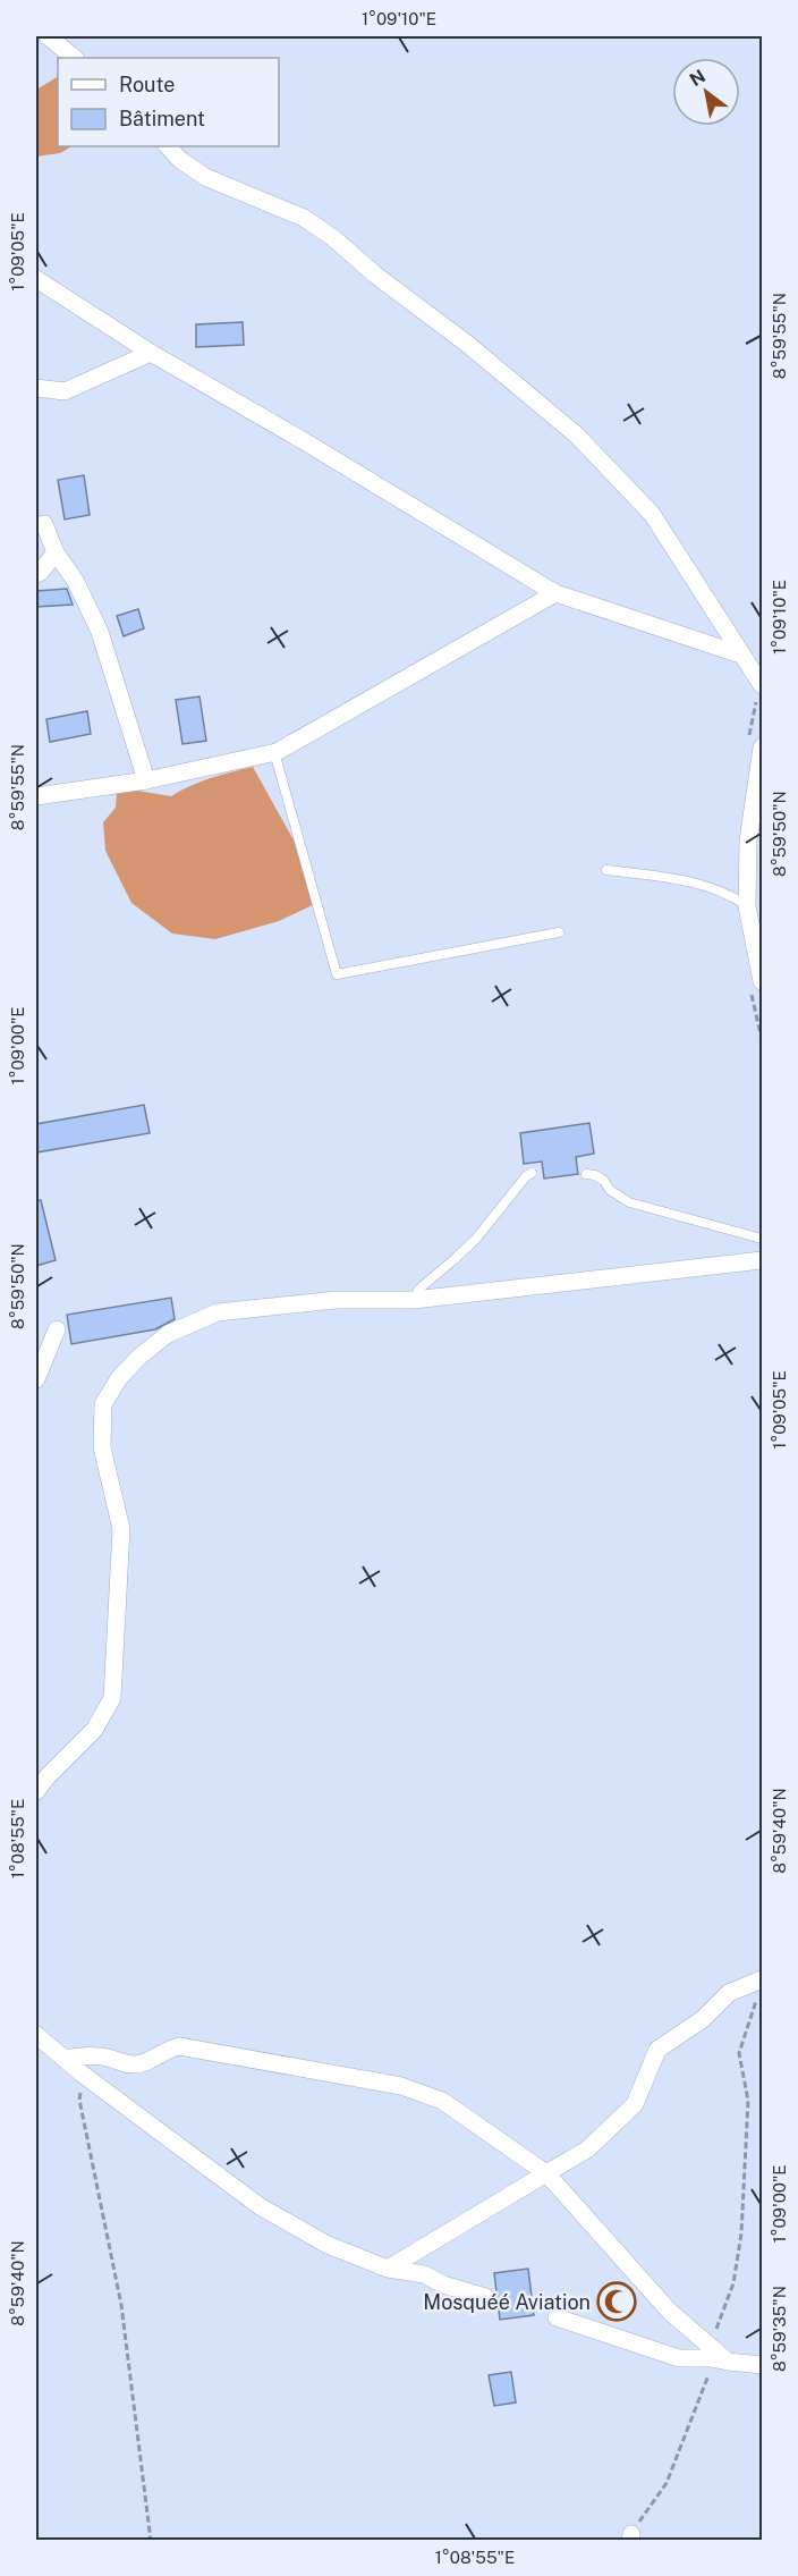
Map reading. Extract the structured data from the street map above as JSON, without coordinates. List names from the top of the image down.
{
  "places": {
    "mosque": ["Mosquéé Aviation"]
  },
  "legend": ["Route", "Bâtiment"],
  "north": "top left",
  "coordinates": [
    "1°09'10\"E",
    "1°09'05\"E",
    "8°59'55\"N",
    "8°59'50\"N",
    "1°09'00\"E",
    "8°59'40\"N",
    "1°08'55\"E",
    "8°59'35\"N"
  ]
}
